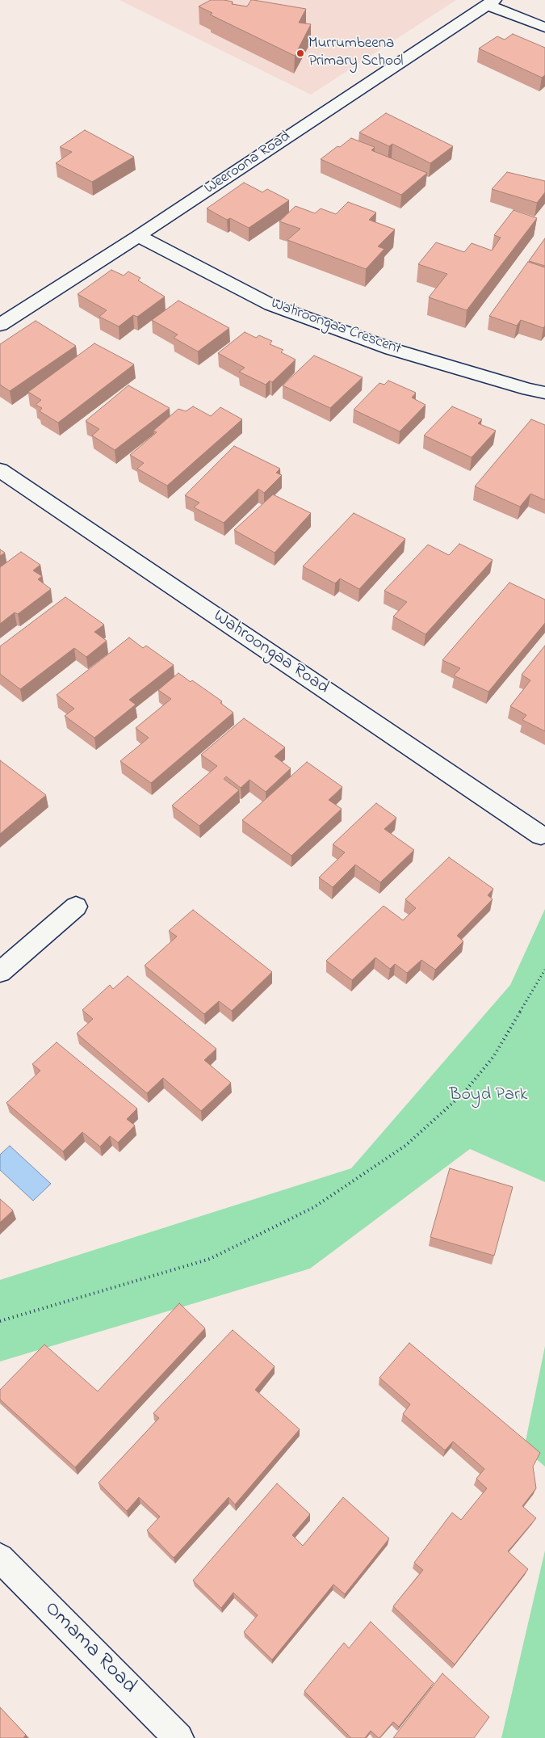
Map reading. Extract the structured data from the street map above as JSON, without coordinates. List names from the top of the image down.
{
  "streets": {
    "street": [
      "Weeroona Road",
      "Wahroongaa Crescent",
      "Wahroongaa Road",
      "Omama Road"
    ]
  },
  "crossings": [
    ["Weeroona Road", "Wahroongaa Crescent"]
  ],
  "parks": ["Boyd Park"],
  "places": ["Murrumbeena Primary School"]
}
